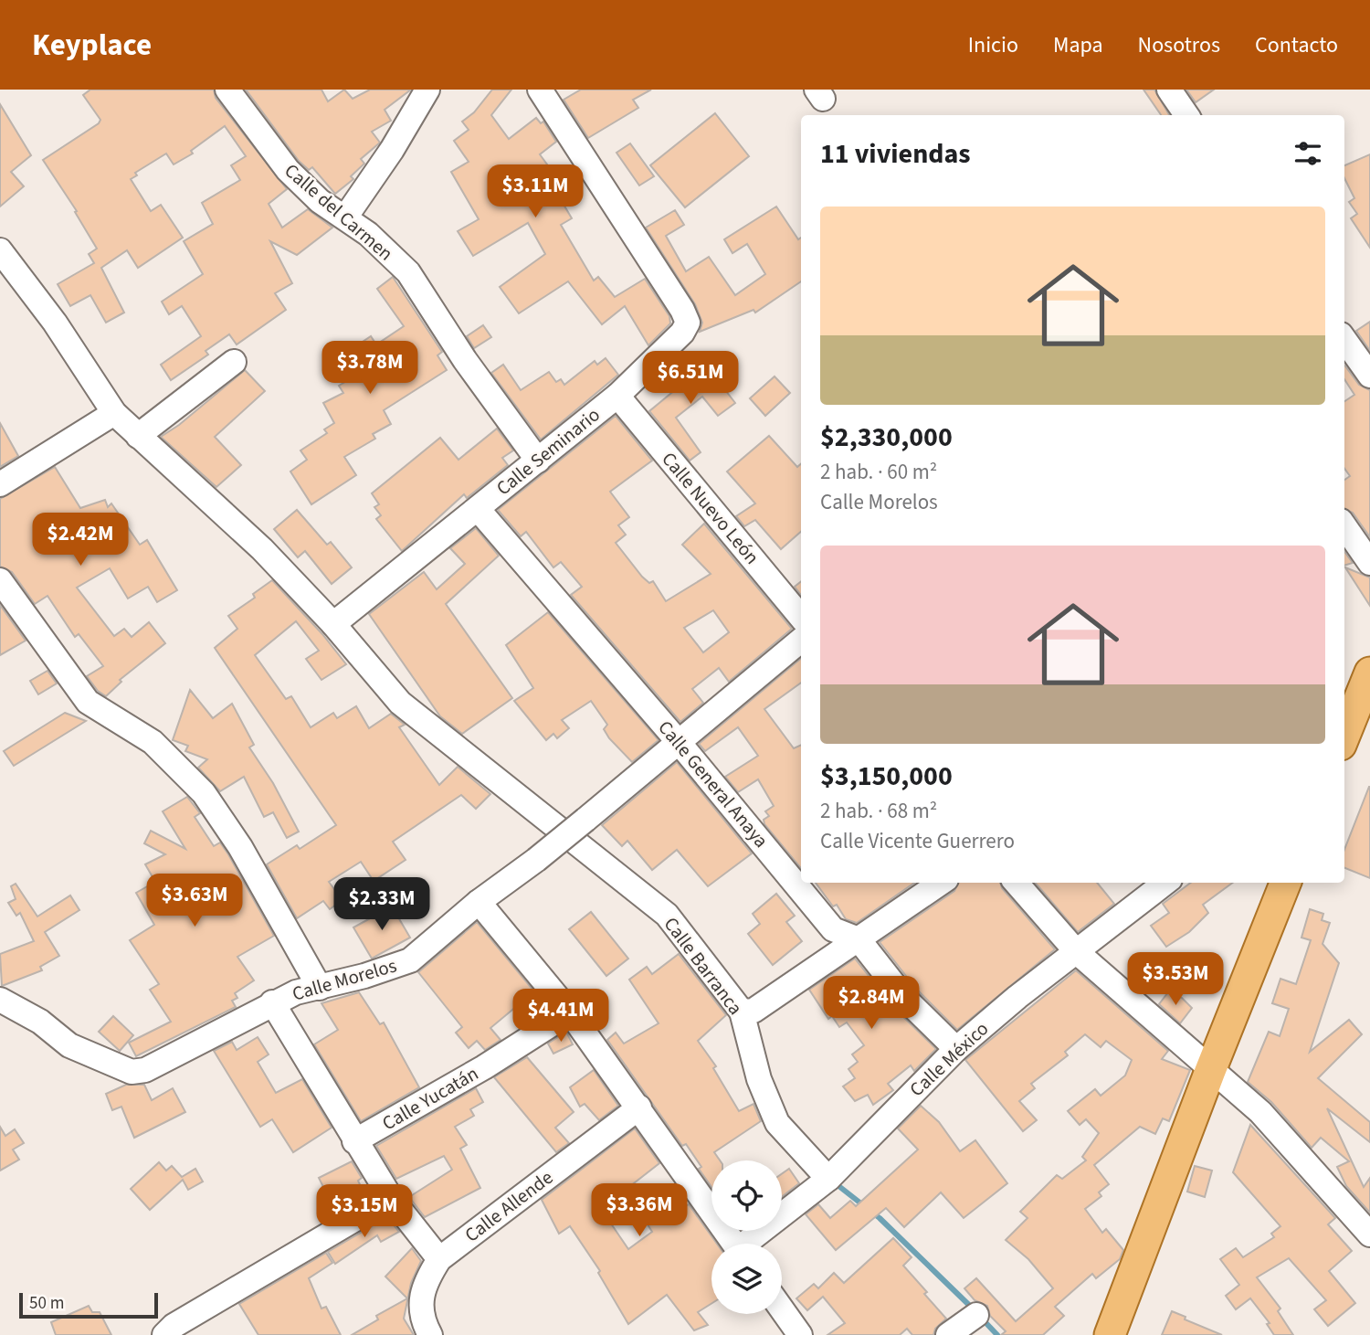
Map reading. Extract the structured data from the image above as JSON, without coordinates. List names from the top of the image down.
{
  "streets": {
    "street": [
      "Calle del Carmen",
      "Calle Seminario",
      "Calle Nuevo León",
      "Calle General Anaya",
      "Calle Barranca",
      "Calle Morelos",
      "Calle México",
      "Calle Yucatán",
      "Calle Allende"
    ]
  },
  "crossings": [
    ["Calle del Carmen", "Calle Seminario"],
    ["Calle Seminario", "Calle Nuevo León"],
    ["Calle Seminario", "Calle General Anaya"],
    ["Calle Seminario", "Calle Barranca"],
    ["Calle General Anaya", "Calle Morelos"],
    ["Calle General Anaya", "Calle México"],
    ["Calle Barranca", "Calle México"]
  ],
  "scale_bar": "50 m",
  "page": {
    "header": "Keyplace",
    "nav": [
      "Inicio",
      "Mapa",
      "Nosotros",
      "Contacto"
    ],
    "heading": "11 viviendas",
    "price": [
      "$3.11M",
      "$3.78M",
      "$6.51M",
      "$2.42M",
      "$3.63M",
      "$2.33M",
      "$3.53M",
      "$2.84M",
      "$4.41M",
      "$3.36M",
      "$3.15M"
    ],
    "list": [
      {
        "name": "$2,330,000",
        "note": "2 hab. · 60 m² · Calle Morelos"
      },
      {
        "name": "$3,150,000",
        "note": "2 hab. · 68 m² · Calle Vicente Guerrero"
      }
    ],
    "scale": "50 m"
  }
}
